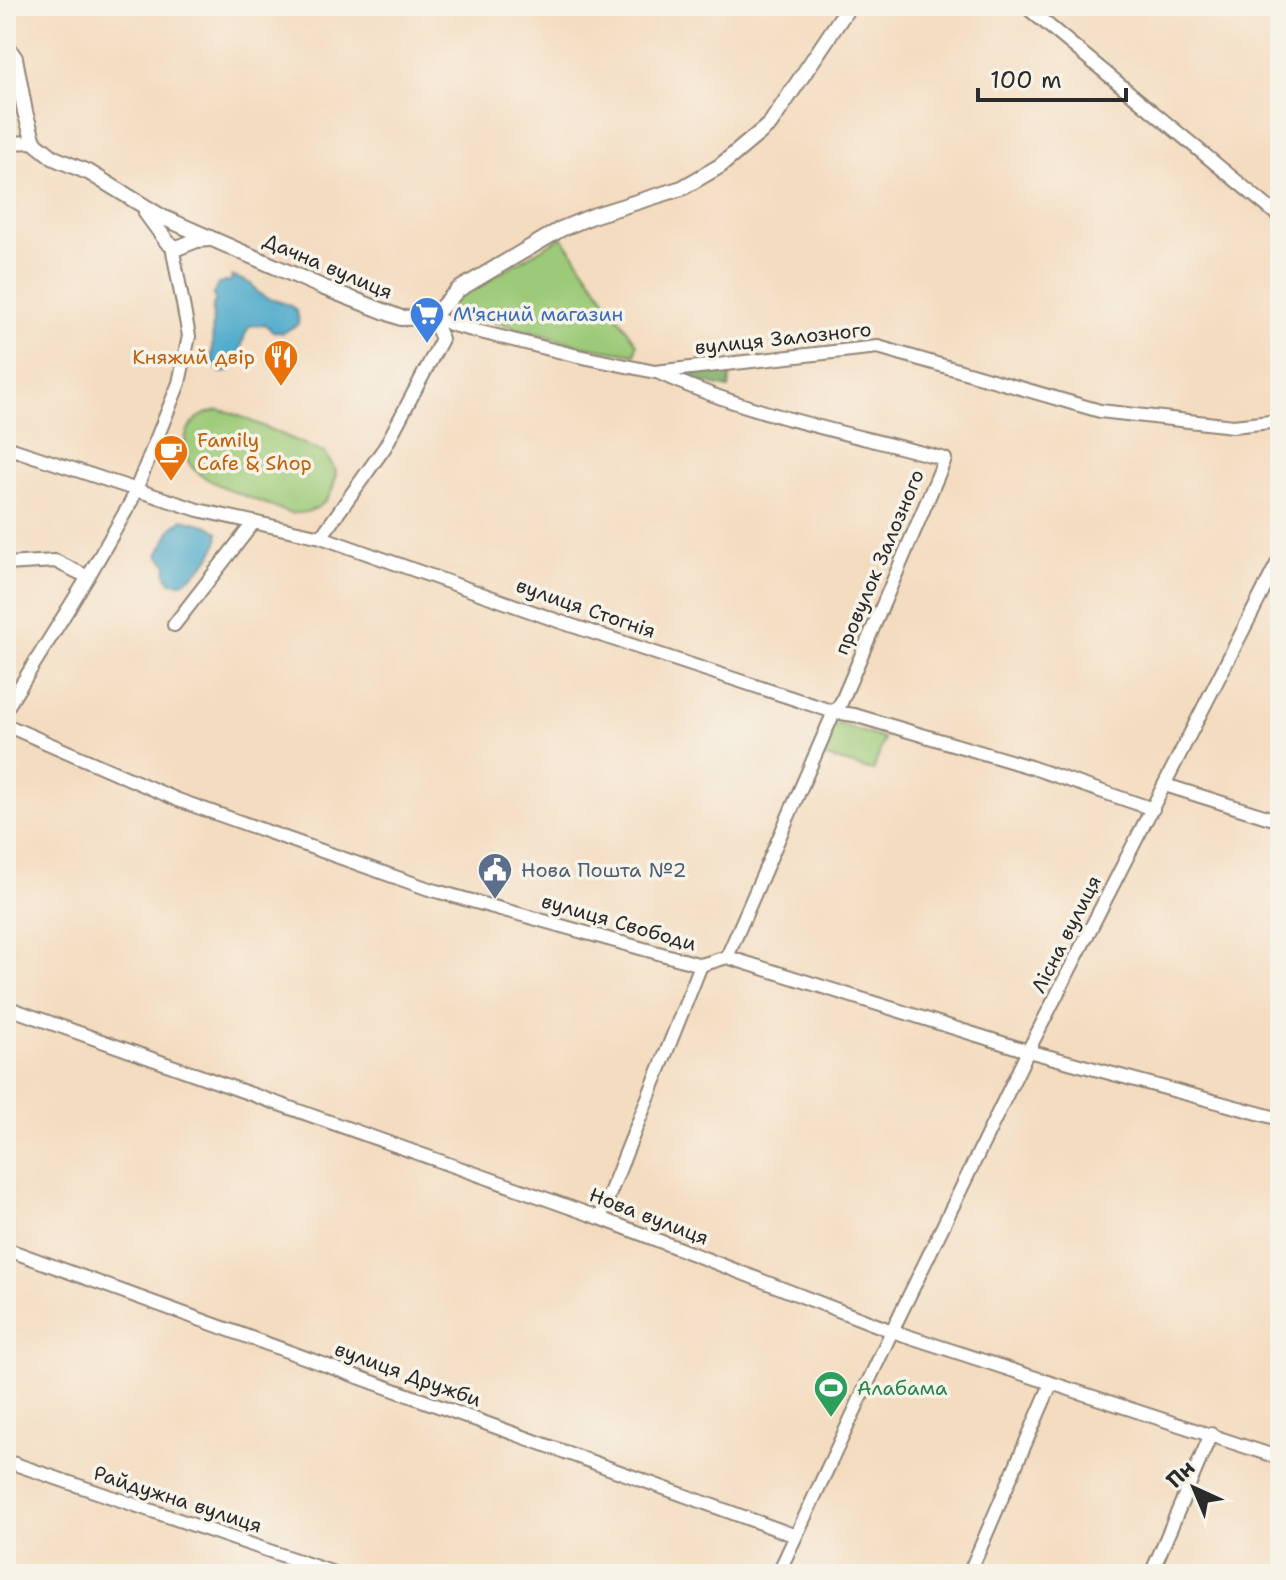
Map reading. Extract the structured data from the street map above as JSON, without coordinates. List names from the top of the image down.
{
  "streets": {
    "street": [
      "Дачна вулиця",
      "вулиця Залозного",
      "провулок Залозного",
      "вулиця Стогнія",
      "вулиця Свободи",
      "Лісна вулиця",
      "Нова вулиця",
      "вулиця Дружби",
      "Райдужна вулиця"
    ]
  },
  "crossings": [
    ["Дачна вулиця", "вулиця Залозного"],
    ["вулиця Залозного", "провулок Залозного"],
    ["провулок Залозного", "вулиця Стогнія"],
    ["провулок Залозного", "вулиця Свободи"],
    ["вулиця Стогнія", "Лісна вулиця"],
    ["Лісна вулиця", "Нова вулиця"],
    ["Лісна вулиця", "вулиця Дружби"]
  ],
  "places": {
    "supermarket": ["М'ясний магазин"],
    "restaurant": ["Княжий двір"],
    "cafe": ["Family Cafe & Shop"],
    "public building": ["Нова Пошта №2"],
    "sports": ["Алабама"]
  },
  "scale_bar": "100 m",
  "north": "top left"
}
